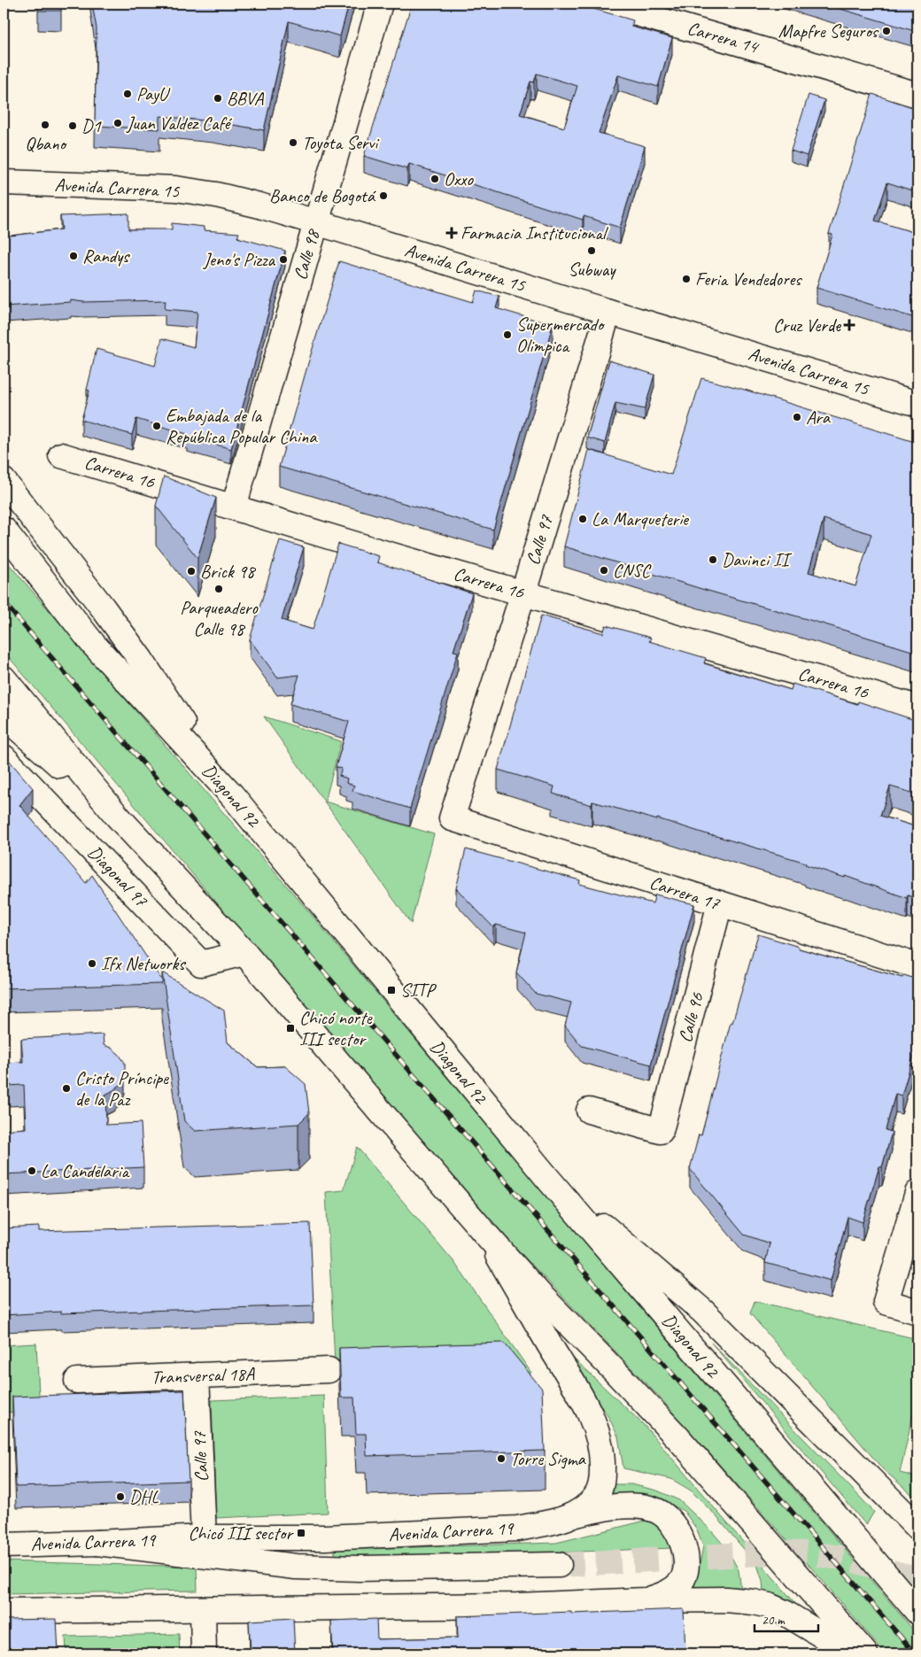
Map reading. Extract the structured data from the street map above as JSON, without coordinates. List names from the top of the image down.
{
  "streets": {
    "main road": [
      "Carrera 14",
      "Avenida Carrera 15",
      "Calle 98",
      "Carrera 16",
      "Calle 97",
      "Diagonal 92",
      "Diagonal 97",
      "Carrera 17",
      "Calle 96",
      "Transversal 18A",
      "Avenida Carrera 19"
    ]
  },
  "crossings": [
    ["Avenida Carrera 15", "Calle 98"],
    ["Avenida Carrera 15", "Calle 97"],
    ["Calle 98", "Carrera 16"],
    ["Carrera 16", "Calle 97"],
    ["Calle 97", "Carrera 17"],
    ["Calle 97", "Transversal 18A"],
    ["Calle 97", "Avenida Carrera 19"],
    ["Carrera 17", "Calle 96"]
  ],
  "places": {
    "other": [
      "Mapfre Seguros",
      "PayU",
      "BBVA",
      "Juan Valdez Café",
      "Qbano",
      "D1",
      "Toyota Servi",
      "Oxxo",
      "Banco de Bogotá",
      "Subway",
      "Randys",
      "Jeno's Pizza",
      "Feria Vendedores",
      "Supermercado Olimpica",
      "Ara",
      "Embajada de la República Popular China",
      "La Marqueterie",
      "Davinci II",
      "CNSC",
      "Brick 98",
      "Parqueadero Calle 98",
      "Ifx Networks",
      "Cristo Príncipe de la Paz",
      "La Candelaria",
      "Torre Sigma",
      "DHL"
    ],
    "health": ["Farmacia Institucional", "Cruz Verde"],
    "transit": ["SITP", "Chicó norte III sector", "Chicó III sector"]
  },
  "scale_bar": "20 m"
}
